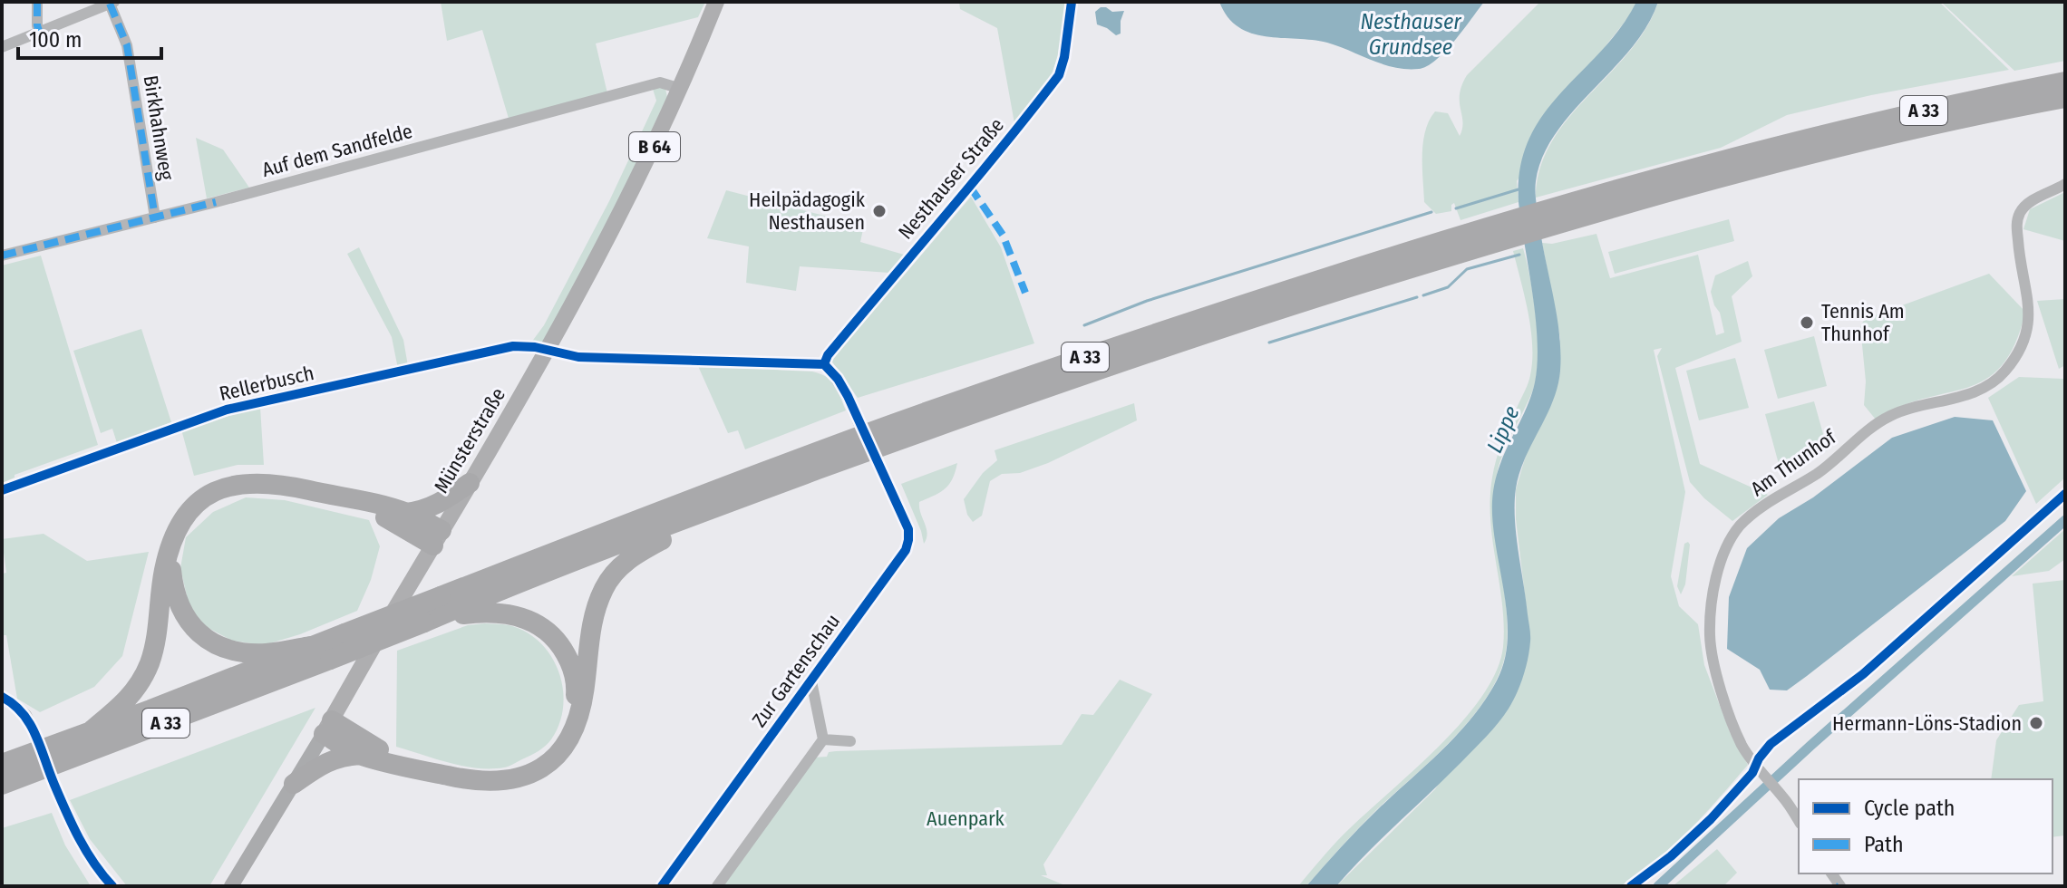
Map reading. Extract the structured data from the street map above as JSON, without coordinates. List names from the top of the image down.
{
  "streets": {
    "highway": ["A 33"],
    "main road": ["B 64", "Münsterstraße"],
    "street": [
      "Birkhahnweg",
      "Auf dem Sandfelde",
      "Nesthauser Straße",
      "Rellerbusch",
      "Am Thunhof",
      "Zur Gartenschau"
    ]
  },
  "crossings": [
    ["Birkhahnweg", "Auf dem Sandfelde"],
    ["Auf dem Sandfelde", "Münsterstraße"],
    ["Rellerbusch", "Münsterstraße"]
  ],
  "water": ["Nesthauser Grundsee", "Lippe"],
  "parks": ["Auenpark"],
  "places": ["Heilpädagogik Nesthausen", "Tennis Am Thunhof", "Hermann-Löns-Stadion"],
  "legend": ["Cycle path", "Path"],
  "scale_bar": "100 m"
}
